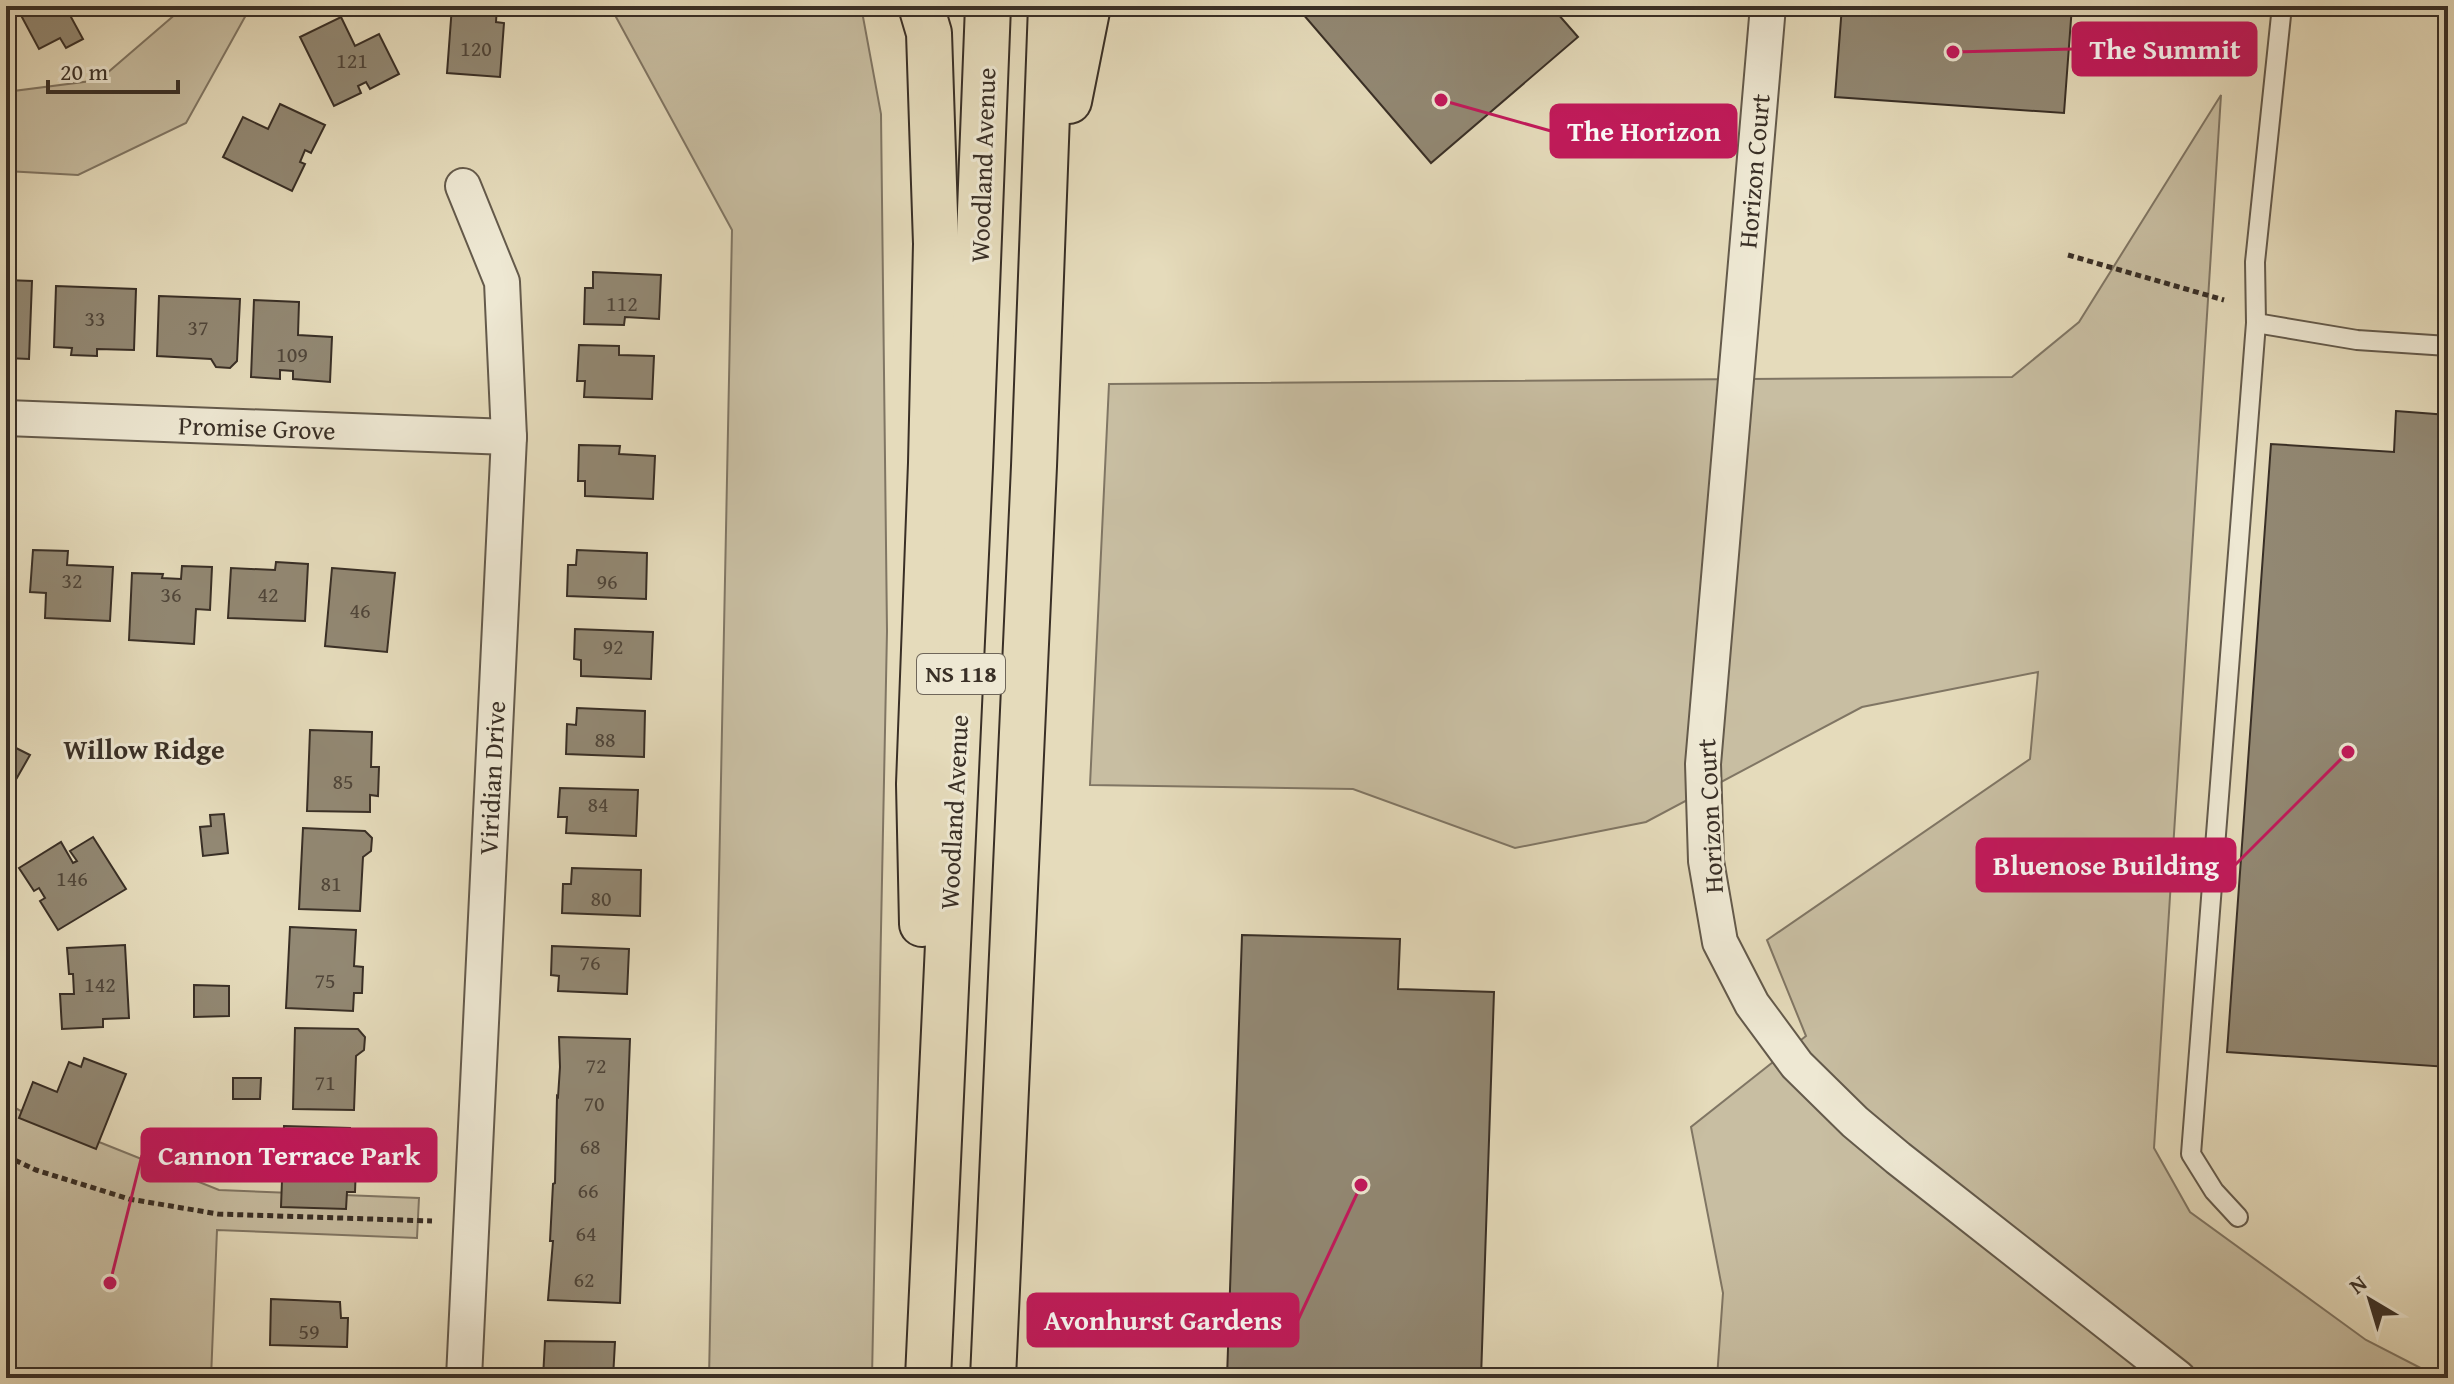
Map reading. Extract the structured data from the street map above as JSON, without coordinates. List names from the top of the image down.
{
  "streets": {
    "highway": ["Woodland Avenue", "NS 118"],
    "street": ["Horizon Court", "Promise Grove", "Viridian Drive"]
  },
  "crossings": [
    ["Promise Grove", "Viridian Drive"]
  ],
  "districts": ["Willow Ridge"],
  "places": [
    "The Summit",
    "The Horizon",
    "Bluenose Building",
    "Avonhurst Gardens",
    "Cannon Terrace Park"
  ],
  "house_numbers": [
    "120",
    "121",
    "112",
    "33",
    "37",
    "109",
    "32",
    "96",
    "36",
    "42",
    "46",
    "92",
    "88",
    "85",
    "84",
    "146",
    "81",
    "80",
    "76",
    "75",
    "142",
    "72",
    "71",
    "70",
    "68",
    "66",
    "64",
    "62",
    "59"
  ],
  "scale_bar": "20 m",
  "north": "top left"
}
